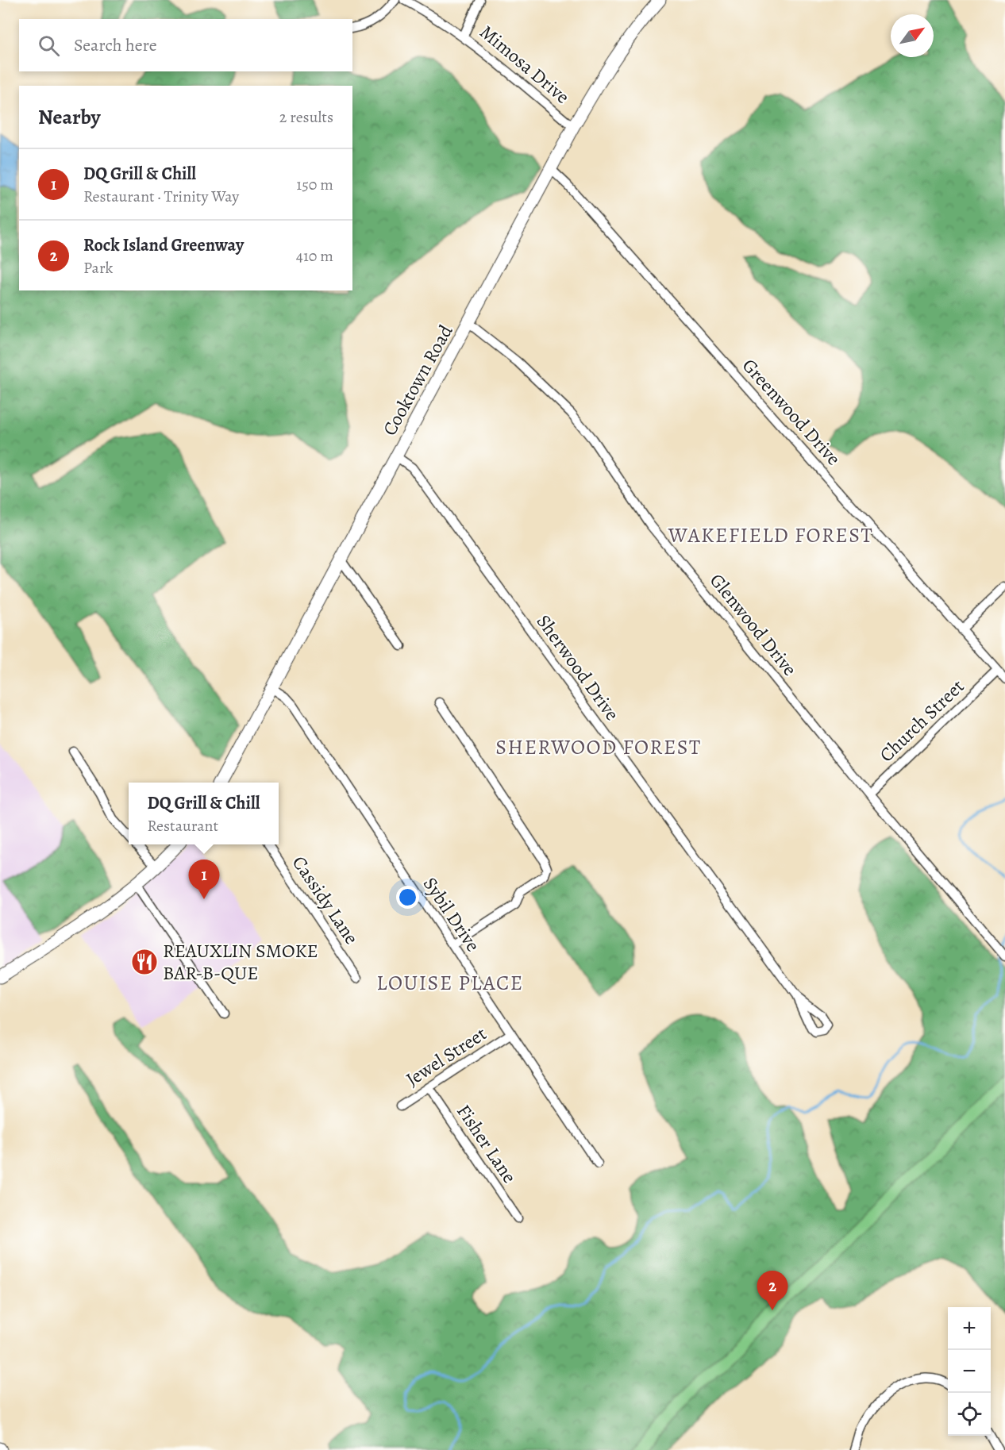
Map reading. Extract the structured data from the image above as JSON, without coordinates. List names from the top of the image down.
{
  "streets": {
    "street": [
      "Mimosa Drive",
      "Cooktown Road",
      "Greenwood Drive",
      "Glenwood Drive",
      "Sherwood Drive",
      "Church Street",
      "Cassidy Lane",
      "Sybil Drive",
      "Jewel Street",
      "Fisher Lane"
    ]
  },
  "crossings": [
    ["Mimosa Drive", "Cooktown Road"],
    ["Cooktown Road", "Greenwood Drive"],
    ["Cooktown Road", "Glenwood Drive"],
    ["Cooktown Road", "Sherwood Drive"],
    ["Cooktown Road", "Sybil Drive"],
    ["Greenwood Drive", "Church Street"],
    ["Glenwood Drive", "Church Street"],
    ["Sybil Drive", "Jewel Street"],
    ["Jewel Street", "Fisher Lane"]
  ],
  "districts": ["WAKEFIELD FOREST", "SHERWOOD FOREST", "LOUISE PLACE"],
  "places": {
    "restaurant": ["REAUXLIN SMOKE BAR-B-QUE"]
  },
  "north": "top right",
  "page": {
    "search": "Search here",
    "heading": ["Nearby", "2 results"],
    "list": [
      {
        "mark": "1",
        "name": "DQ Grill & Chill",
        "note": "Restaurant · Trinity Way",
        "value": "150 m"
      },
      {
        "mark": "2",
        "name": "Rock Island Greenway",
        "note": "Park",
        "value": "410 m"
      }
    ],
    "popup": ["DQ Grill & Chill", "Restaurant"],
    "pins": ["1", "2"],
    "map_buttons": ["+", "−"]
  }
}
